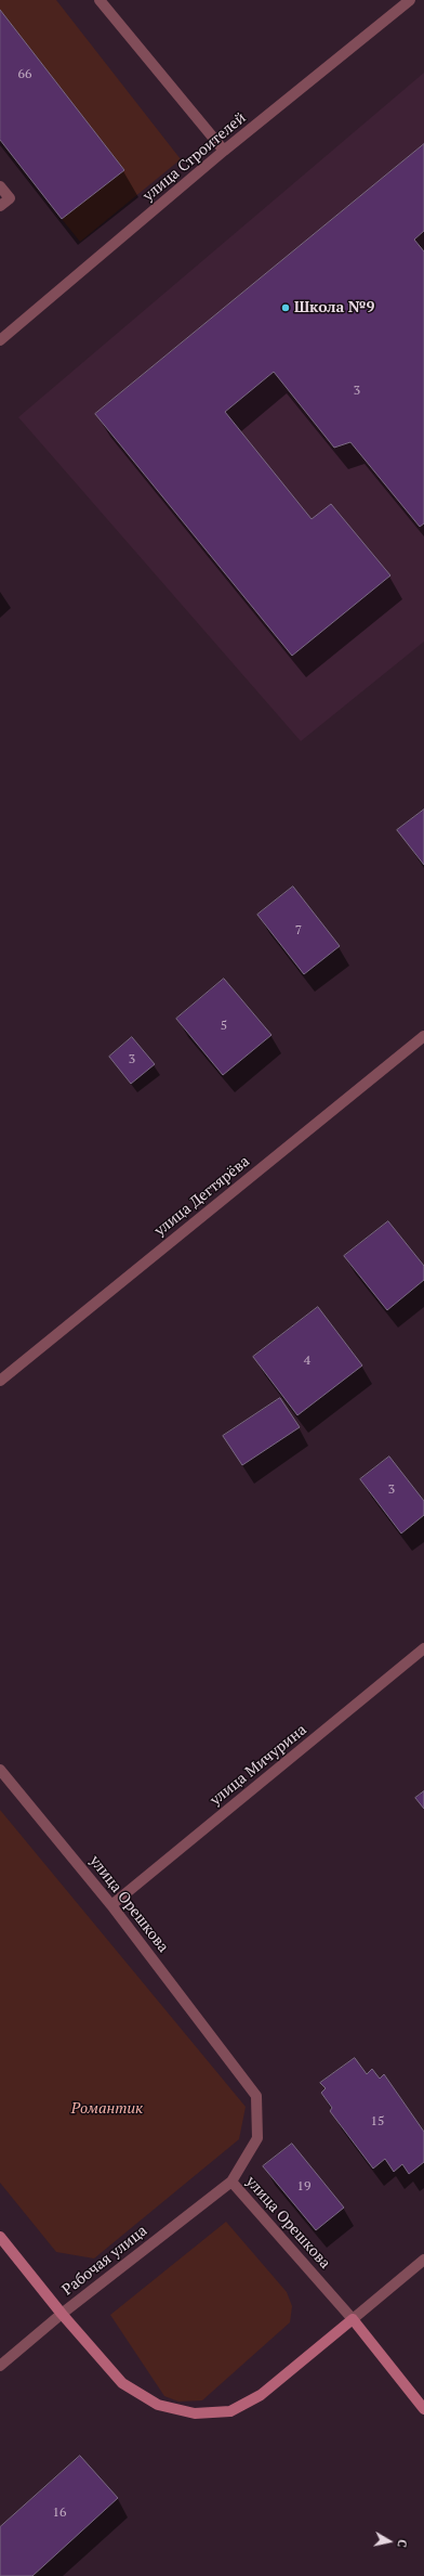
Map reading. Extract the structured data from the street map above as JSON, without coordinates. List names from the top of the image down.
{
  "streets": {
    "street": [
      "улица Строителей",
      "улица Дегтярёва",
      "улица Мичурина",
      "улица Орешкова",
      "Рабочая улица"
    ]
  },
  "crossings": [
    ["улица Мичурина", "улица Орешкова"],
    ["улица Орешкова", "Рабочая улица"]
  ],
  "parks": ["Романтик"],
  "places": ["Школа №9"],
  "house_numbers": [
    "66",
    "3",
    "7",
    "5",
    "3",
    "4",
    "3",
    "15",
    "19",
    "16"
  ],
  "north": "right"
}
